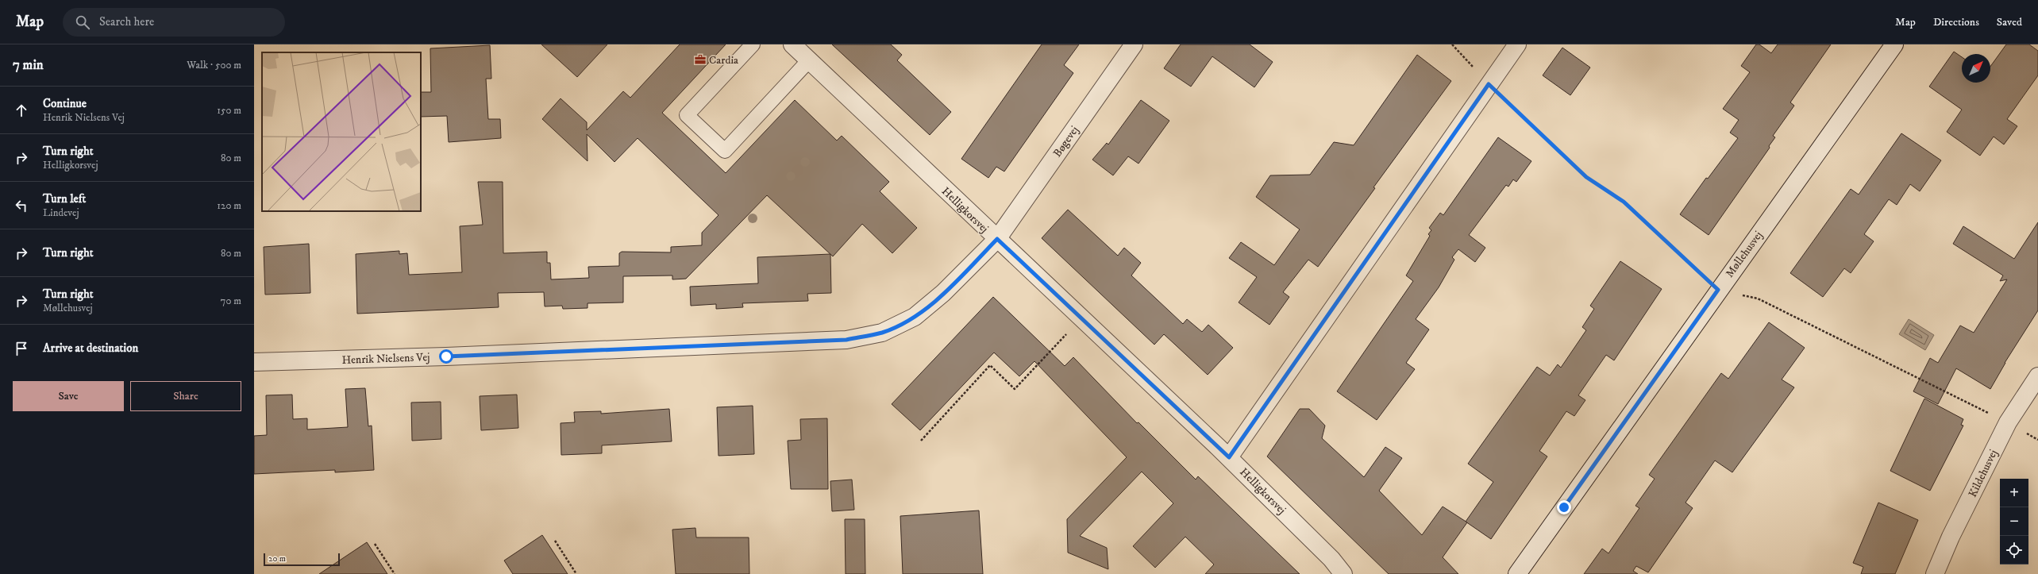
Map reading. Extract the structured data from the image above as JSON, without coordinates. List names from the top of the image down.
{
  "streets": {
    "street": [
      "Bøgevej",
      "Helligkorsvej",
      "Møllehusvej",
      "Henrik Nielsens Vej",
      "Kildehusvej"
    ]
  },
  "crossings": [
    ["Bøgevej", "Helligkorsvej"],
    ["Bøgevej", "Henrik Nielsens Vej"],
    ["Helligkorsvej", "Henrik Nielsens Vej"]
  ],
  "places": {
    "office": ["Cardia"]
  },
  "scale_bar": "20 m",
  "north": "top right",
  "page": {
    "header": "Map",
    "search": "Search here",
    "nav": ["Map", "Directions", "Saved"],
    "heading": ["7 min", "Walk · 500 m"],
    "list": [
      ["Continue", "Henrik Nielsens Vej", "150 m"],
      ["Turn right", "Helligkorsvej", "80 m"],
      ["Turn left", "Lindevej", "120 m"],
      ["Turn right", "80 m"],
      ["Turn right", "Møllehusvej", "70 m"],
      "Arrive at destination"
    ],
    "buttons": ["Save", "Share"],
    "map_buttons": ["+", "−"],
    "scale": "20 m"
  }
}
